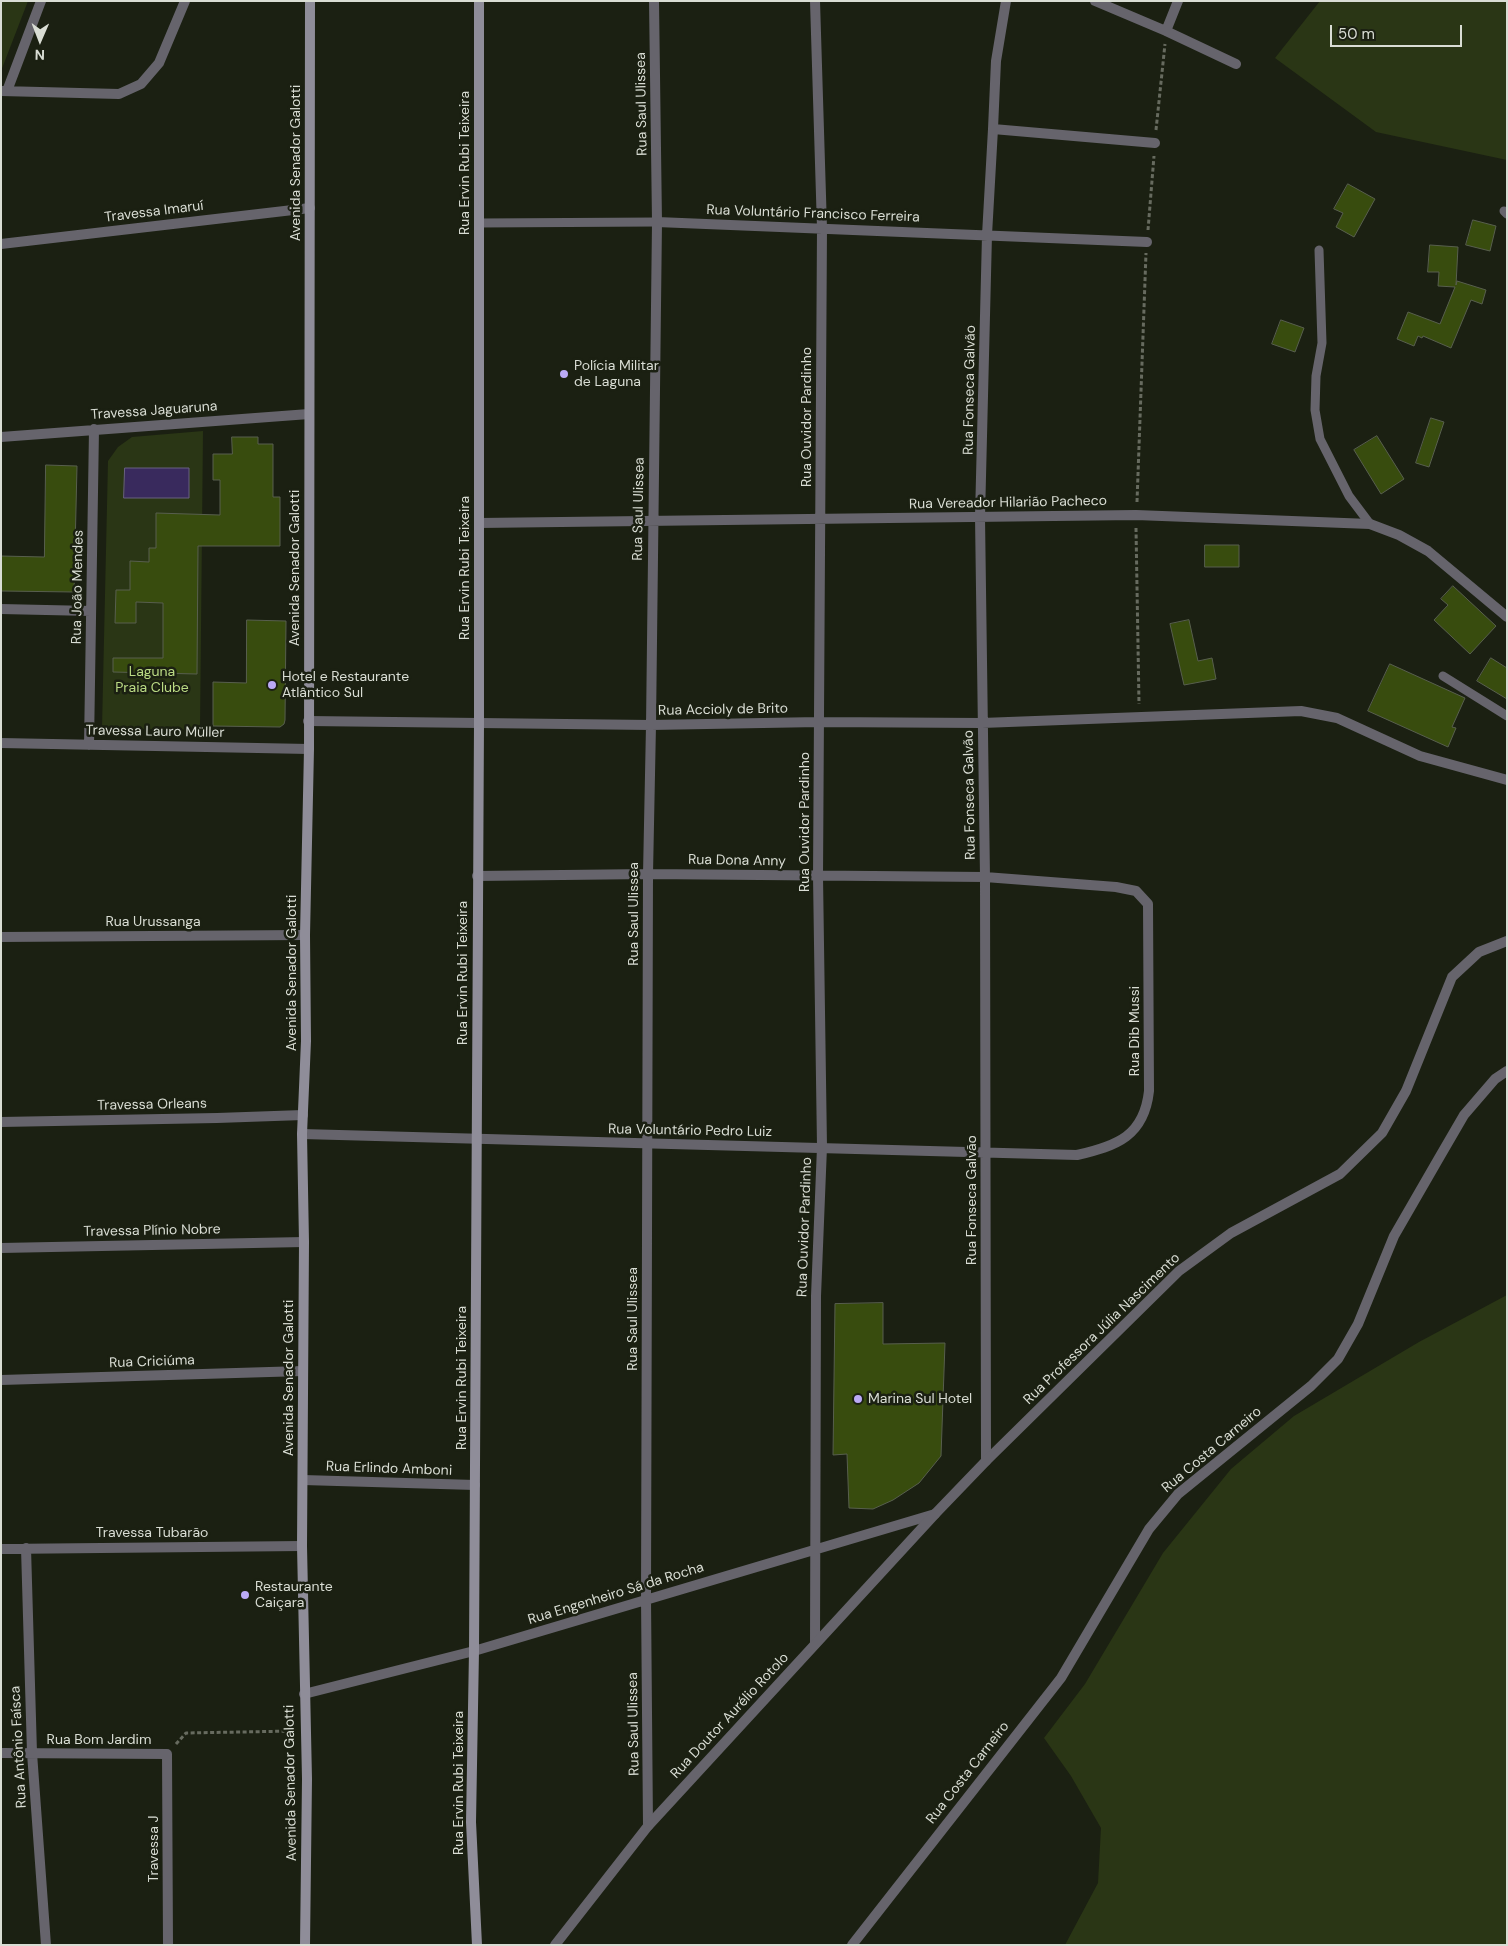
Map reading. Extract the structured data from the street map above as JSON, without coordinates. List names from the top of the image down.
{
  "streets": {
    "main road": ["Avenida Senador Galotti", "Rua Ervin Rubi Teixeira"],
    "street": [
      "Rua Saul Ulissea",
      "Travessa Imaruí",
      "Rua Voluntário Francisco Ferreira",
      "Rua Fonseca Galvão",
      "Travessa Jaguaruna",
      "Rua Ouvidor Pardinho",
      "Rua Vereador Hilarião Pacheco",
      "Rua João Mendes",
      "Rua Accioly de Brito",
      "Travessa Lauro Müller",
      "Rua Dona Anny",
      "Rua Urussanga",
      "Rua Dib Mussi",
      "Travessa Orleans",
      "Rua Voluntário Pedro Luiz",
      "Travessa Plínio Nobre",
      "Rua Professora Júlia Nascimento",
      "Rua Criciúma",
      "Rua Costa Carneiro",
      "Rua Erlindo Amboni",
      "Travessa Tubarão",
      "Rua Engenheiro Sá da Rocha",
      "Rua Doutor Aurélio Rotolo",
      "Rua Bom Jardim",
      "Rua Antônio Faísca",
      "Travessa J"
    ]
  },
  "crossings": [
    ["Rua Saul Ulissea", "Rua Voluntário Francisco Ferreira"],
    ["Rua Saul Ulissea", "Rua Vereador Hilarião Pacheco"],
    ["Rua Saul Ulissea", "Rua Accioly de Brito"],
    ["Rua Saul Ulissea", "Rua Dona Anny"],
    ["Rua Saul Ulissea", "Rua Voluntário Pedro Luiz"],
    ["Rua Saul Ulissea", "Rua Engenheiro Sá da Rocha"],
    ["Rua Saul Ulissea", "Rua Doutor Aurélio Rotolo"],
    ["Avenida Senador Galotti", "Travessa Imaruí"],
    ["Avenida Senador Galotti", "Travessa Jaguaruna"],
    ["Avenida Senador Galotti", "Rua Accioly de Brito"],
    ["Avenida Senador Galotti", "Travessa Lauro Müller"],
    ["Avenida Senador Galotti", "Rua Urussanga"],
    ["Avenida Senador Galotti", "Travessa Orleans"],
    ["Avenida Senador Galotti", "Rua Voluntário Pedro Luiz"],
    ["Avenida Senador Galotti", "Travessa Plínio Nobre"],
    ["Avenida Senador Galotti", "Rua Criciúma"],
    ["Avenida Senador Galotti", "Rua Erlindo Amboni"],
    ["Avenida Senador Galotti", "Travessa Tubarão"],
    ["Avenida Senador Galotti", "Rua Engenheiro Sá da Rocha"],
    ["Rua Ervin Rubi Teixeira", "Rua Voluntário Francisco Ferreira"],
    ["Rua Ervin Rubi Teixeira", "Rua Vereador Hilarião Pacheco"],
    ["Rua Ervin Rubi Teixeira", "Rua Accioly de Brito"],
    ["Rua Ervin Rubi Teixeira", "Rua Dona Anny"],
    ["Rua Ervin Rubi Teixeira", "Rua Voluntário Pedro Luiz"],
    ["Rua Ervin Rubi Teixeira", "Rua Erlindo Amboni"],
    ["Rua Ervin Rubi Teixeira", "Rua Engenheiro Sá da Rocha"],
    ["Rua Voluntário Francisco Ferreira", "Rua Fonseca Galvão"],
    ["Rua Voluntário Francisco Ferreira", "Rua Ouvidor Pardinho"],
    ["Rua Fonseca Galvão", "Rua Vereador Hilarião Pacheco"],
    ["Rua Fonseca Galvão", "Rua Accioly de Brito"],
    ["Rua Fonseca Galvão", "Rua Dona Anny"],
    ["Rua Fonseca Galvão", "Rua Voluntário Pedro Luiz"],
    ["Rua Fonseca Galvão", "Rua Professora Júlia Nascimento"],
    ["Travessa Jaguaruna", "Rua João Mendes"],
    ["Rua Ouvidor Pardinho", "Rua Vereador Hilarião Pacheco"],
    ["Rua Ouvidor Pardinho", "Rua Accioly de Brito"],
    ["Rua Ouvidor Pardinho", "Rua Dona Anny"],
    ["Rua Ouvidor Pardinho", "Rua Voluntário Pedro Luiz"],
    ["Rua Ouvidor Pardinho", "Rua Engenheiro Sá da Rocha"],
    ["Rua Ouvidor Pardinho", "Rua Doutor Aurélio Rotolo"],
    ["Rua João Mendes", "Travessa Lauro Müller"],
    ["Rua Dona Anny", "Rua Dib Mussi"],
    ["Rua Dib Mussi", "Rua Voluntário Pedro Luiz"],
    ["Rua Professora Júlia Nascimento", "Rua Engenheiro Sá da Rocha"],
    ["Rua Professora Júlia Nascimento", "Rua Doutor Aurélio Rotolo"],
    ["Travessa Tubarão", "Rua Antônio Faísca"],
    ["Rua Engenheiro Sá da Rocha", "Rua Doutor Aurélio Rotolo"],
    ["Rua Bom Jardim", "Rua Antônio Faísca"],
    ["Rua Bom Jardim", "Travessa J"]
  ],
  "parks": ["Laguna Praia Clube"],
  "places": [
    "Polícia Militar de Laguna",
    "Hotel e Restaurante Atlântico Sul",
    "Marina Sul Hotel",
    "Restaurante Caiçara"
  ],
  "scale_bar": "50 m",
  "north": "bottom"
}
